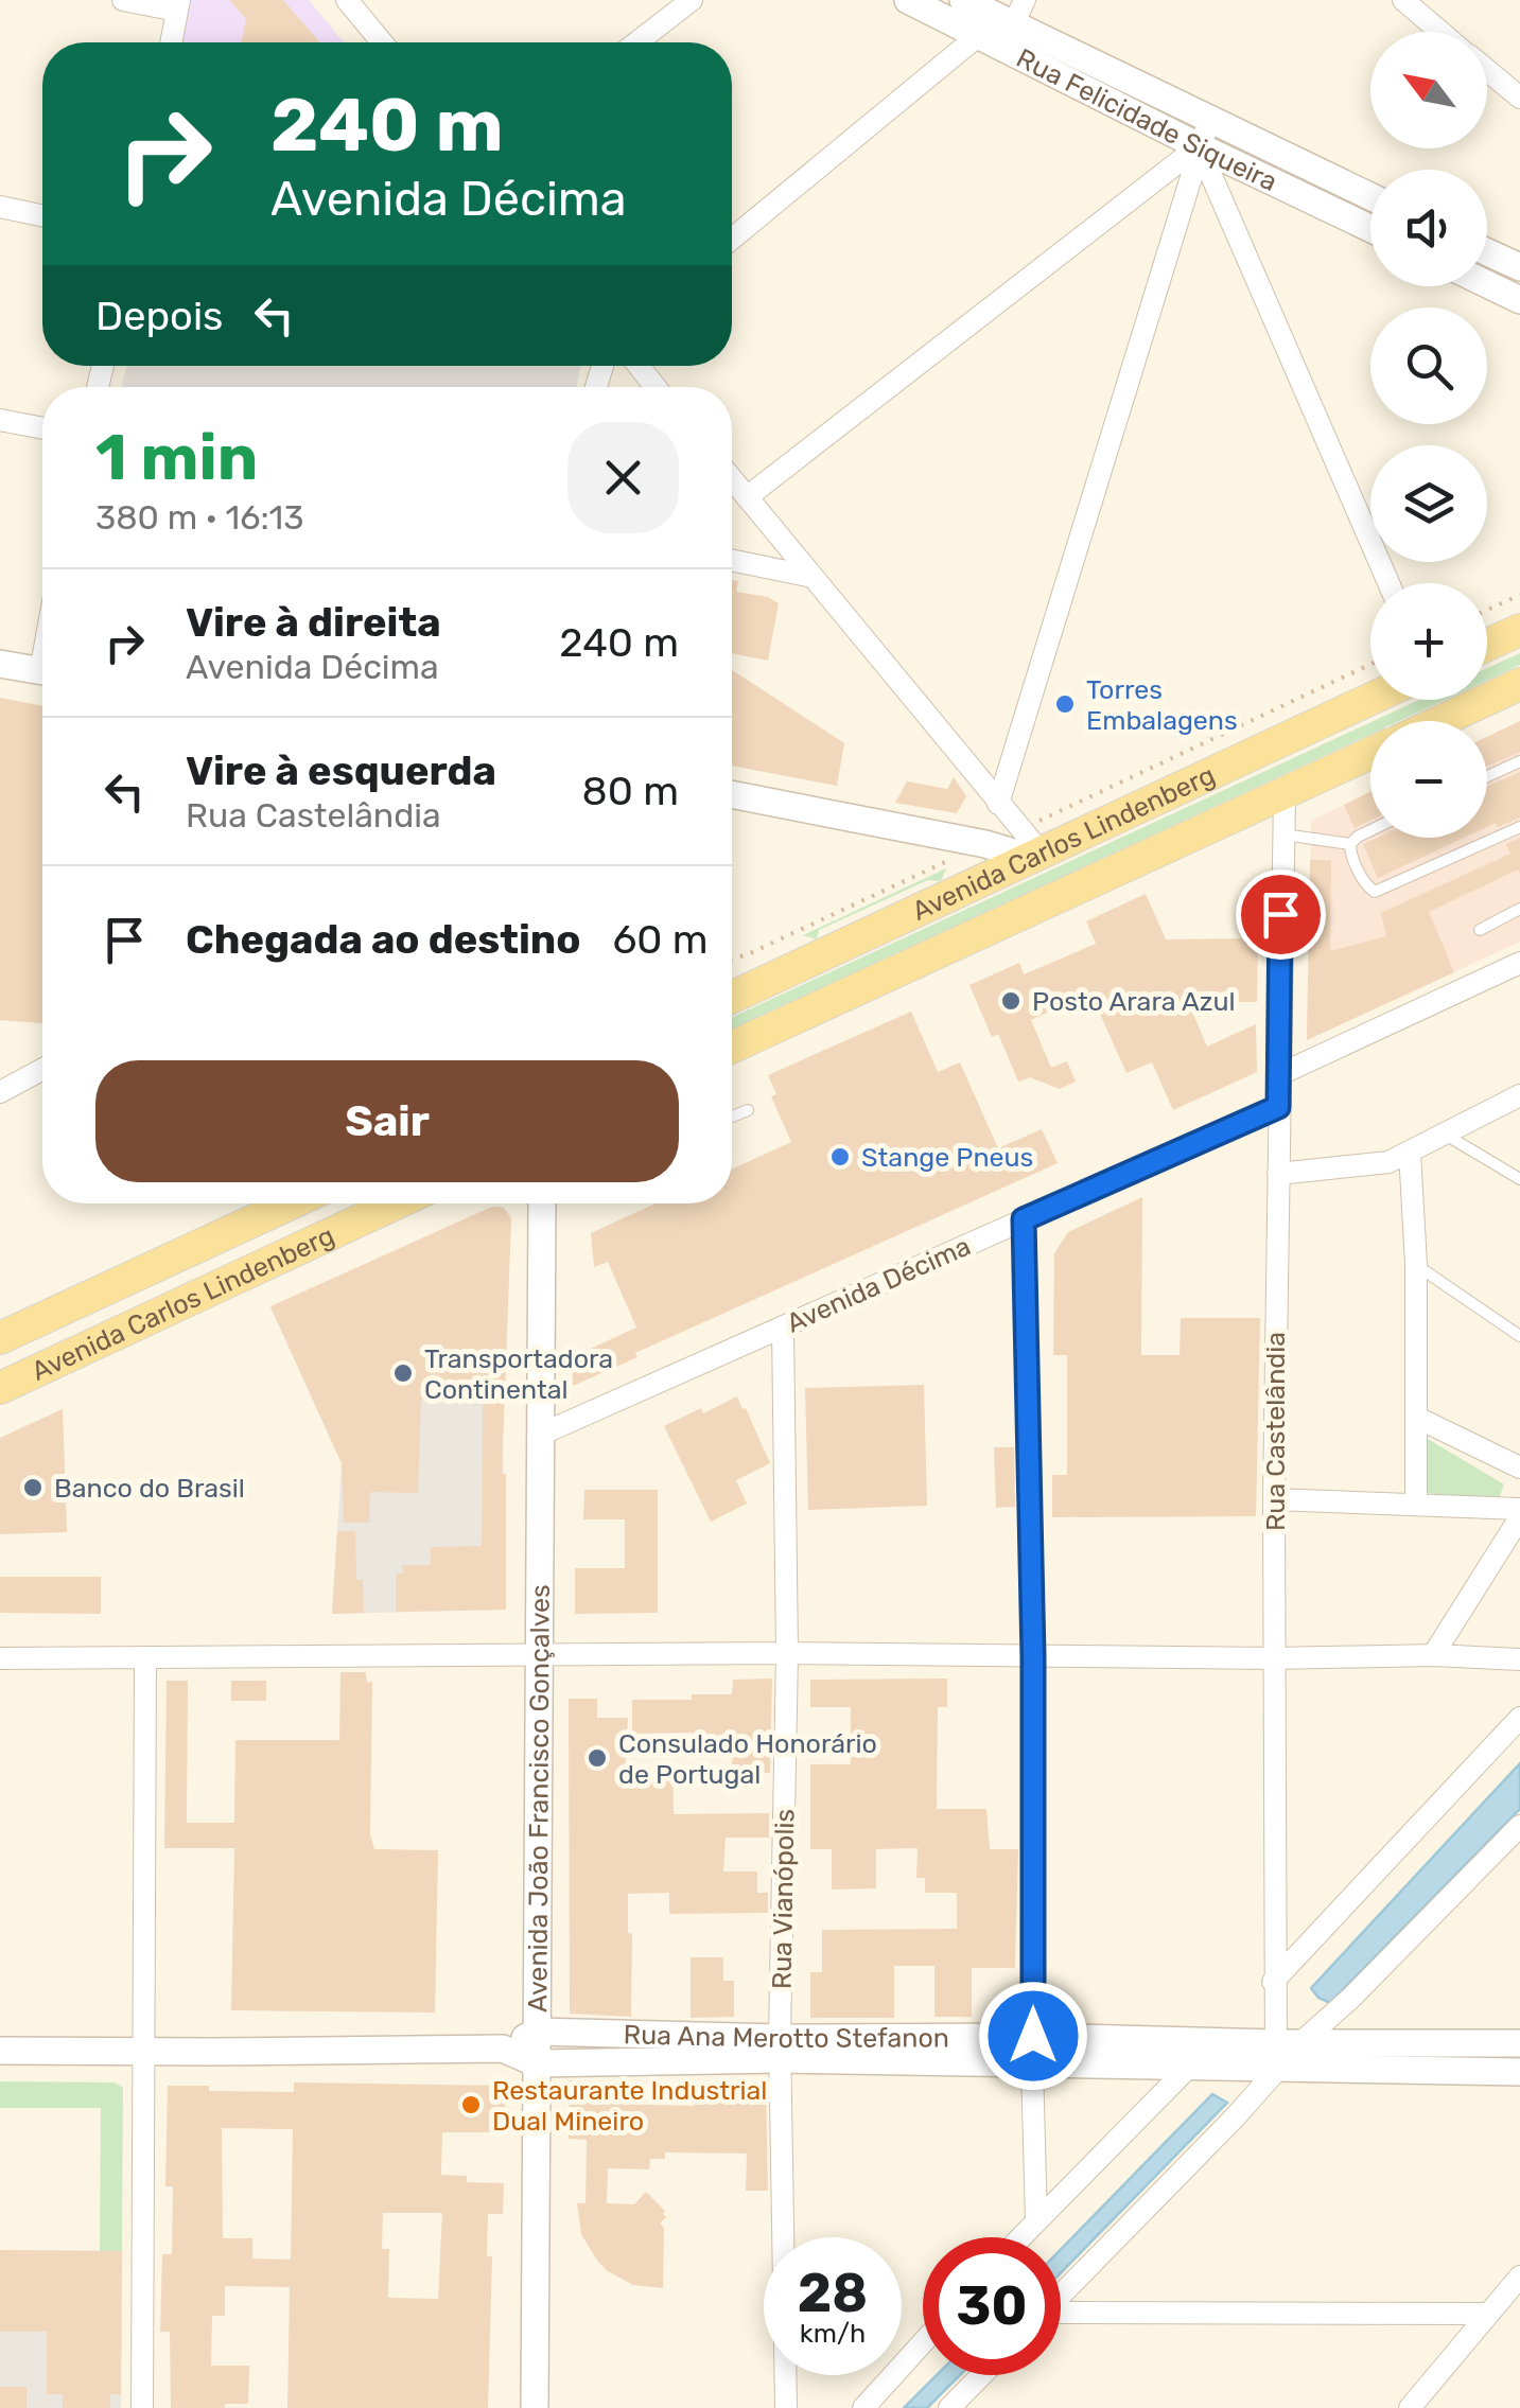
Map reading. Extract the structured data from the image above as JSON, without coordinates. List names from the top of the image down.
{
  "streets": {
    "main road": ["Avenida Carlos Lindenberg"],
    "street": [
      "Rua Felicidade Siqueira",
      "Avenida Décima",
      "Rua Castelândia",
      "Avenida João Francisco Gonçalves",
      "Rua Vianópolis",
      "Rua Ana Merotto Stefanon"
    ]
  },
  "crossings": [
    ["Avenida Carlos Lindenberg", "Rua Castelândia"],
    ["Avenida Décima", "Rua Castelândia"],
    ["Avenida Décima", "Avenida João Francisco Gonçalves"],
    ["Avenida Décima", "Rua Vianópolis"],
    ["Rua Castelândia", "Rua Ana Merotto Stefanon"],
    ["Avenida João Francisco Gonçalves", "Rua Ana Merotto Stefanon"],
    ["Rua Vianópolis", "Rua Ana Merotto Stefanon"]
  ],
  "places": [
    "Torres Embalagens",
    "Posto Arara Azul",
    "Stange Pneus",
    "Transportadora Continental",
    "Banco do Brasil",
    "Consulado Honorário de Portugal",
    "Restaurante Industrial Dual Mineiro"
  ],
  "north": "top left",
  "page": {
    "map_buttons": ["+", "−"],
    "turn": ["240 m", "Avenida Décima"],
    "then": "Depois",
    "heading": ["1 min", "380 m · 16:13"],
    "list": [
      {
        "name": "Vire à direita",
        "note": "Avenida Décima",
        "value": "240 m"
      },
      {
        "name": "Vire à esquerda",
        "note": "Rua Castelândia",
        "value": "80 m"
      },
      {
        "name": "Chegada ao destino",
        "value": "60 m"
      }
    ],
    "buttons": "Sair",
    "speed": "28 km/h",
    "limit": "30"
  }
}
